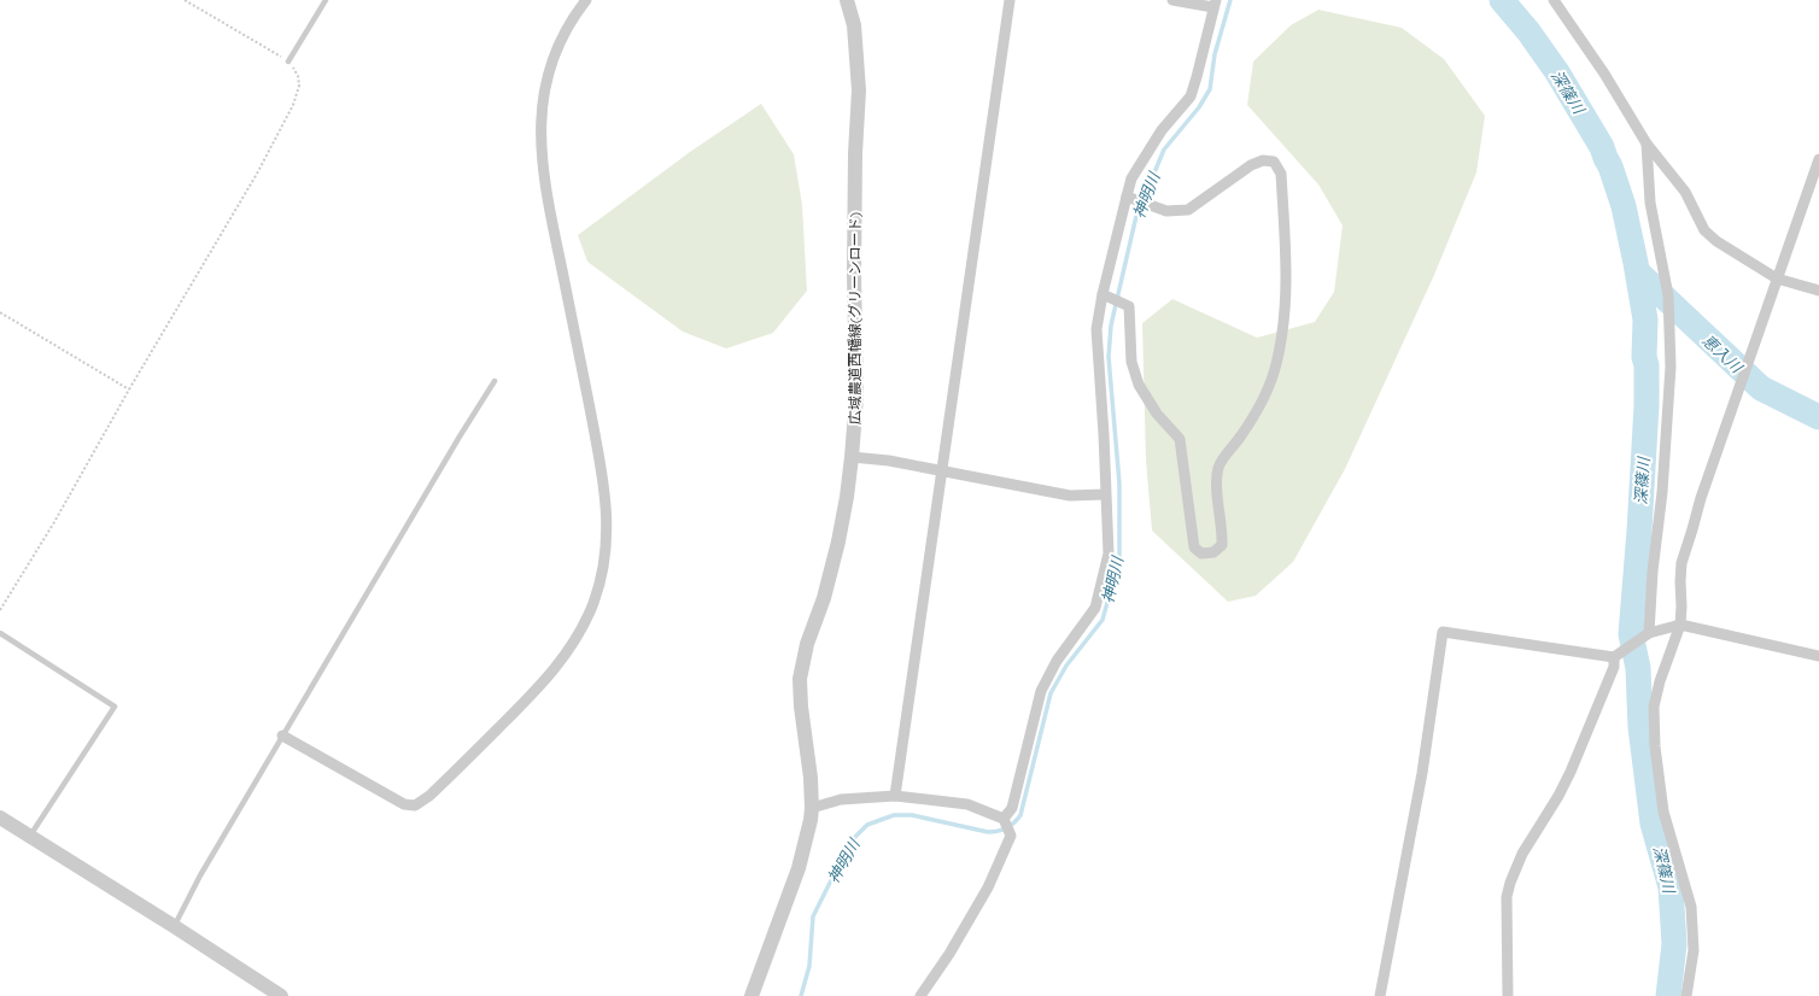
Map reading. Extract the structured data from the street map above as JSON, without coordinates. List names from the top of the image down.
{
  "streets": {
    "street": ["広域農道西幡線(グリーンロード)"]
  },
  "water": ["深篠川", "神明川", "恵入川"]
}
